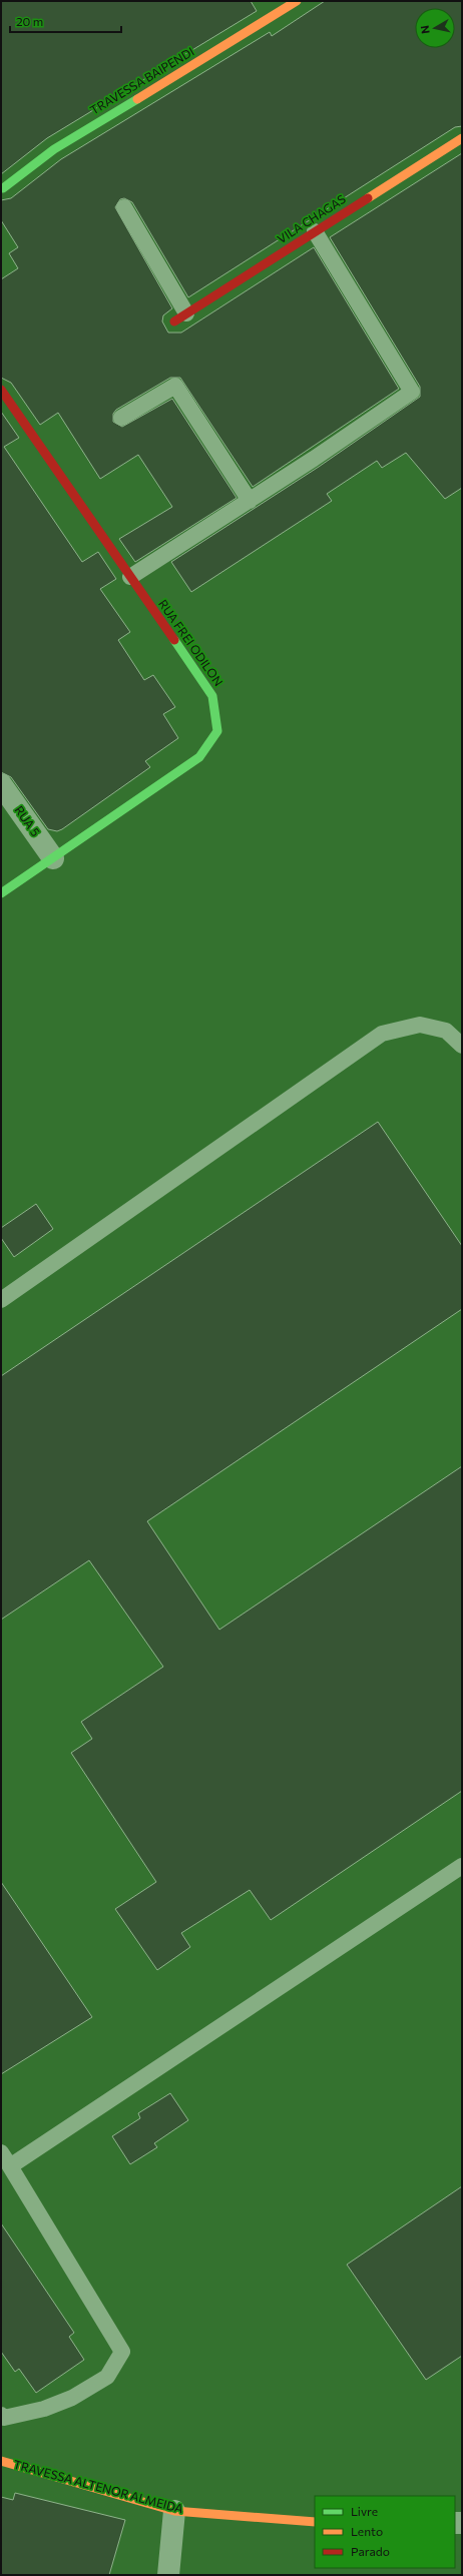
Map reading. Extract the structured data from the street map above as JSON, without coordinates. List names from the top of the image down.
{
  "streets": {
    "street": [
      "TRAVESSA BAIPENDI",
      "VILA CHAGAS",
      "RUA FREI ODILON",
      "RUA 5",
      "TRAVESSA ALTENOR ALMEIDA"
    ]
  },
  "crossings": [
    ["RUA FREI ODILON", "RUA 5"]
  ],
  "legend": ["Livre", "Lento", "Parado"],
  "scale_bar": "20 m",
  "north": "left"
}
